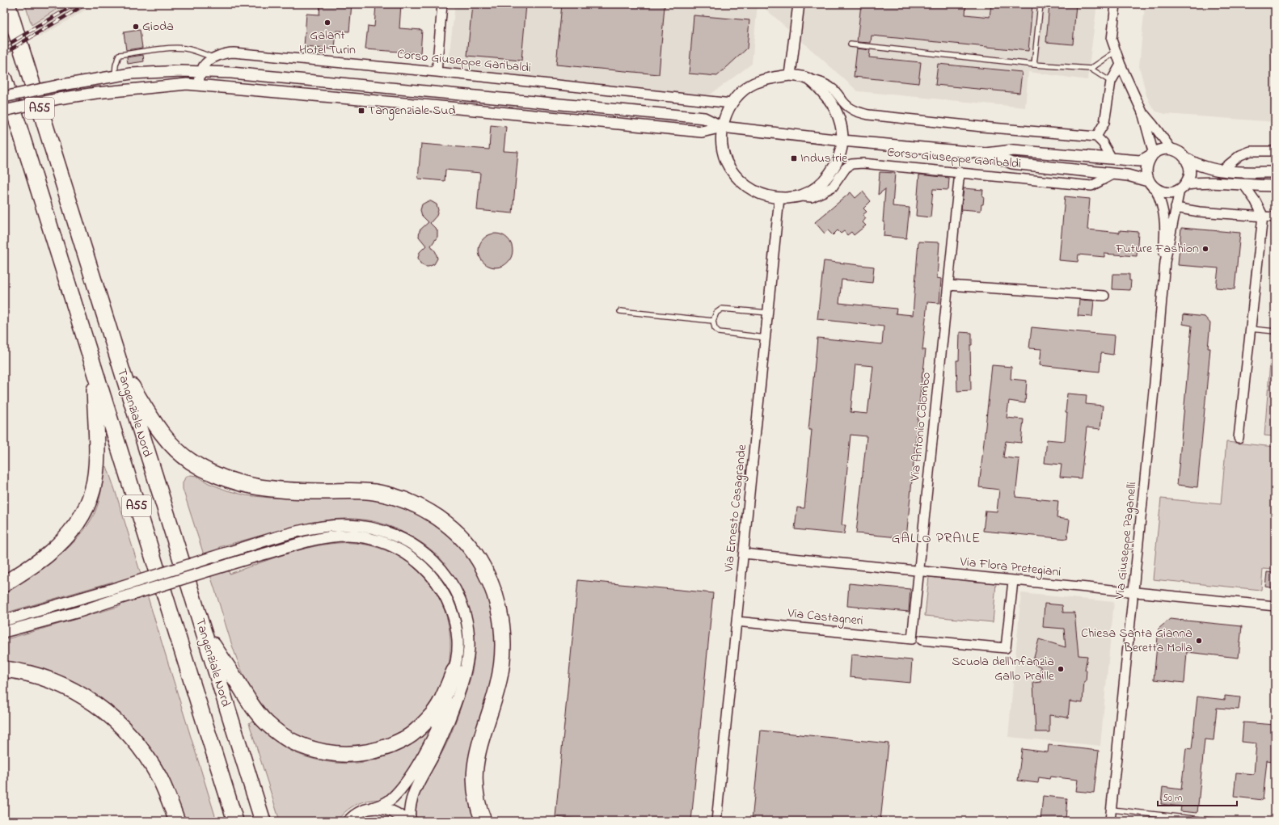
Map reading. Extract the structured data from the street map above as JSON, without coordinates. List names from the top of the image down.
{
  "streets": {
    "highway": ["A55", "Tangenziale Nord"],
    "street": [
      "Corso Giuseppe Garibaldi",
      "Via Antonio Colombo",
      "Via Ernesto Casagrande",
      "Via Giuseppe Paganelli",
      "Via Flora Pretegiani",
      "Via Castagneri"
    ]
  },
  "crossings": [
    ["Corso Giuseppe Garibaldi", "Via Antonio Colombo"],
    ["Corso Giuseppe Garibaldi", "Via Ernesto Casagrande"],
    ["Corso Giuseppe Garibaldi", "Via Giuseppe Paganelli"],
    ["Via Antonio Colombo", "Via Flora Pretegiani"],
    ["Via Antonio Colombo", "Via Castagneri"],
    ["Via Ernesto Casagrande", "Via Flora Pretegiani"],
    ["Via Ernesto Casagrande", "Via Castagneri"],
    ["Via Giuseppe Paganelli", "Via Flora Pretegiani"]
  ],
  "districts": ["GALLO PRAILE"],
  "places": {
    "other": [
      "Galant Hotel Turin",
      "Gioda",
      "Future Fashion",
      "Chiesa Santa Gianna Beretta Molla",
      "Scuola dell'Infanzia Gallo Praille"
    ],
    "transit": ["Tangenziale Sud", "Industrie"]
  },
  "scale_bar": "50 m"
}
